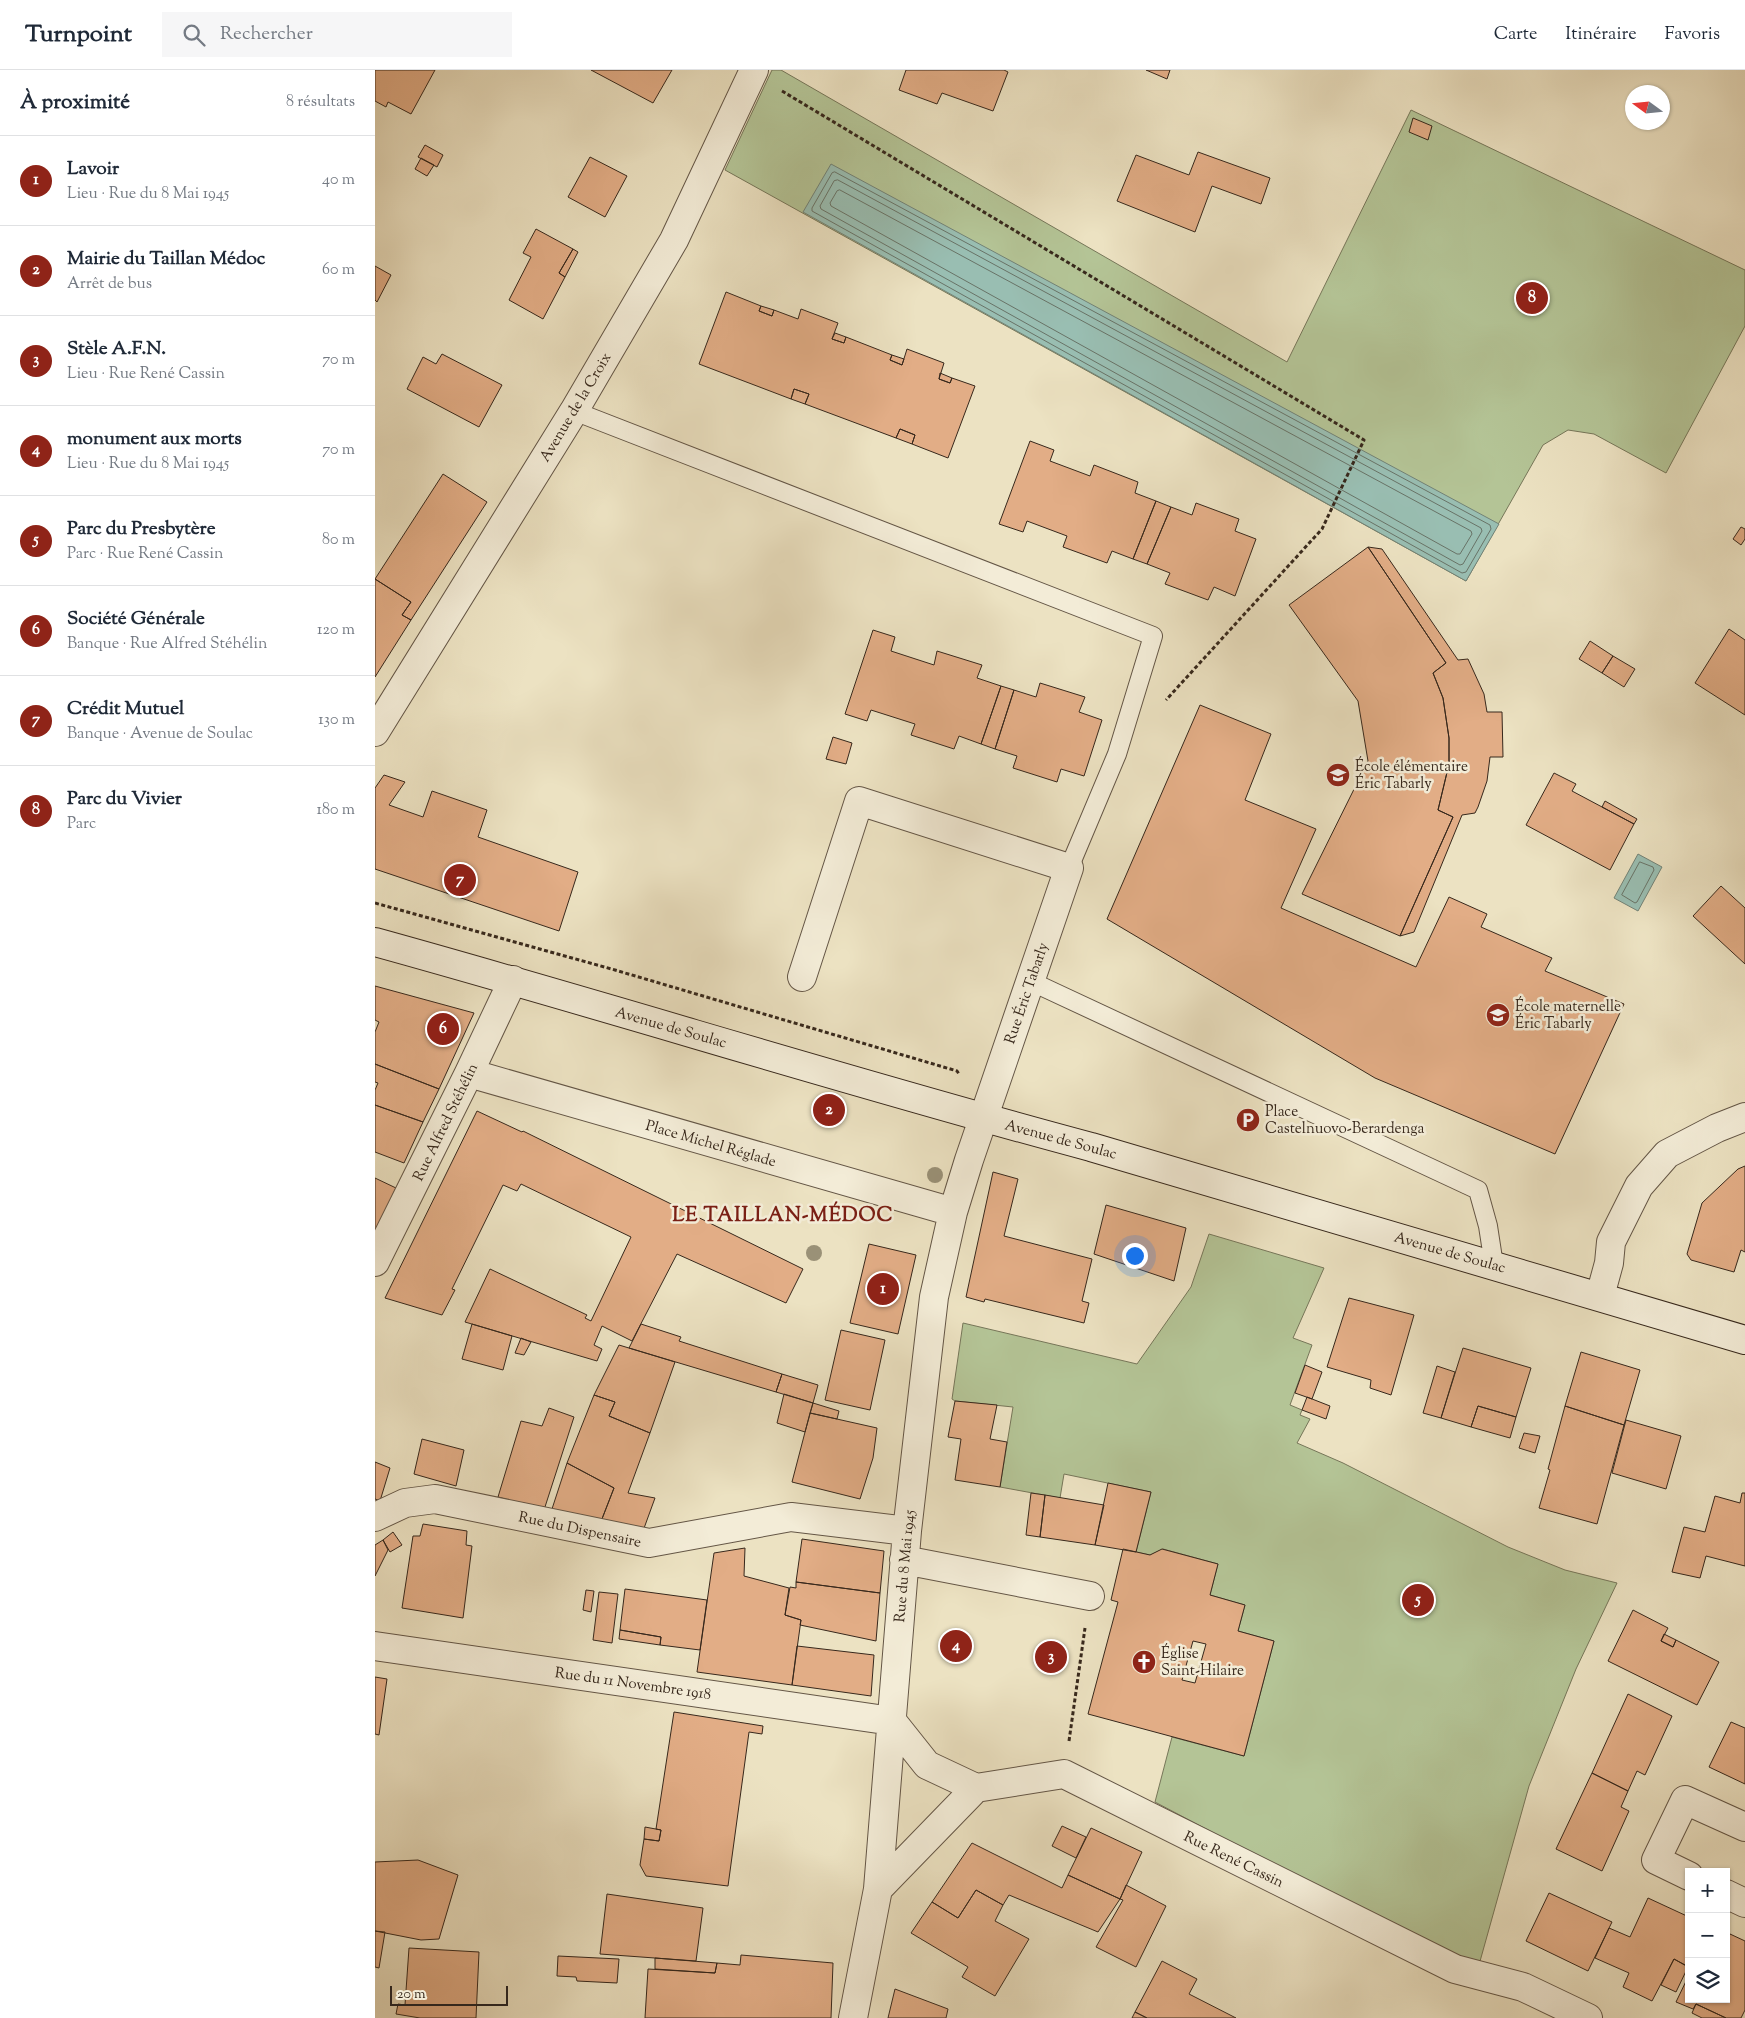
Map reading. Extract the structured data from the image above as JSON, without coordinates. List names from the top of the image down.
{
  "streets": {
    "street": [
      "Avenue de la Croix",
      "Rue Éric Tabarly",
      "Avenue de Soulac",
      "Rue Alfred Stéhélin",
      "Place Michel Réglade",
      "Rue du Dispensaire",
      "Rue du 8 Mai 1945",
      "Rue du 11 Novembre 1918",
      "Rue René Cassin"
    ]
  },
  "crossings": [
    ["Rue Éric Tabarly", "Avenue de Soulac"],
    ["Rue Éric Tabarly", "Rue du 8 Mai 1945"],
    ["Avenue de Soulac", "Rue Alfred Stéhélin"],
    ["Avenue de Soulac", "Rue du 8 Mai 1945"],
    ["Rue Alfred Stéhélin", "Place Michel Réglade"],
    ["Place Michel Réglade", "Rue du 8 Mai 1945"],
    ["Rue du Dispensaire", "Rue du 8 Mai 1945"],
    ["Rue du 8 Mai 1945", "Rue du 11 Novembre 1918"]
  ],
  "districts": ["LE TAILLAN-MÉDOC"],
  "places": {
    "school or university": ["École élémentaire Éric Tabarly", "École maternelle Éric Tabarly"],
    "parking": ["Place Castelnuovo-Berardenga"],
    "church": ["Église Saint-Hilaire"]
  },
  "scale_bar": "20 m",
  "north": "left",
  "page": {
    "header": "Turnpoint",
    "search": "Rechercher",
    "nav": ["Carte", "Itinéraire", "Favoris"],
    "heading": ["À proximité", "8 résultats"],
    "list": [
      {
        "mark": "1",
        "name": "Lavoir",
        "note": "Lieu · Rue du 8 Mai 1945",
        "value": "40 m"
      },
      {
        "mark": "2",
        "name": "Mairie du Taillan Médoc",
        "note": "Arrêt de bus",
        "value": "60 m"
      },
      {
        "mark": "3",
        "name": "Stèle A.F.N.",
        "note": "Lieu · Rue René Cassin",
        "value": "70 m"
      },
      {
        "mark": "4",
        "name": "monument aux morts",
        "note": "Lieu · Rue du 8 Mai 1945",
        "value": "70 m"
      },
      {
        "mark": "5",
        "name": "Parc du Presbytère",
        "note": "Parc · Rue René Cassin",
        "value": "80 m"
      },
      {
        "mark": "6",
        "name": "Société Générale",
        "note": "Banque · Rue Alfred Stéhélin",
        "value": "120 m"
      },
      {
        "mark": "7",
        "name": "Crédit Mutuel",
        "note": "Banque · Avenue de Soulac",
        "value": "130 m"
      },
      {
        "mark": "8",
        "name": "Parc du Vivier",
        "note": "Parc",
        "value": "180 m"
      }
    ],
    "pins": [
      "8",
      "7",
      "6",
      "2",
      "1",
      "5",
      "4",
      "3"
    ],
    "map_buttons": ["+", "−"],
    "scale": "20 m"
  }
}
